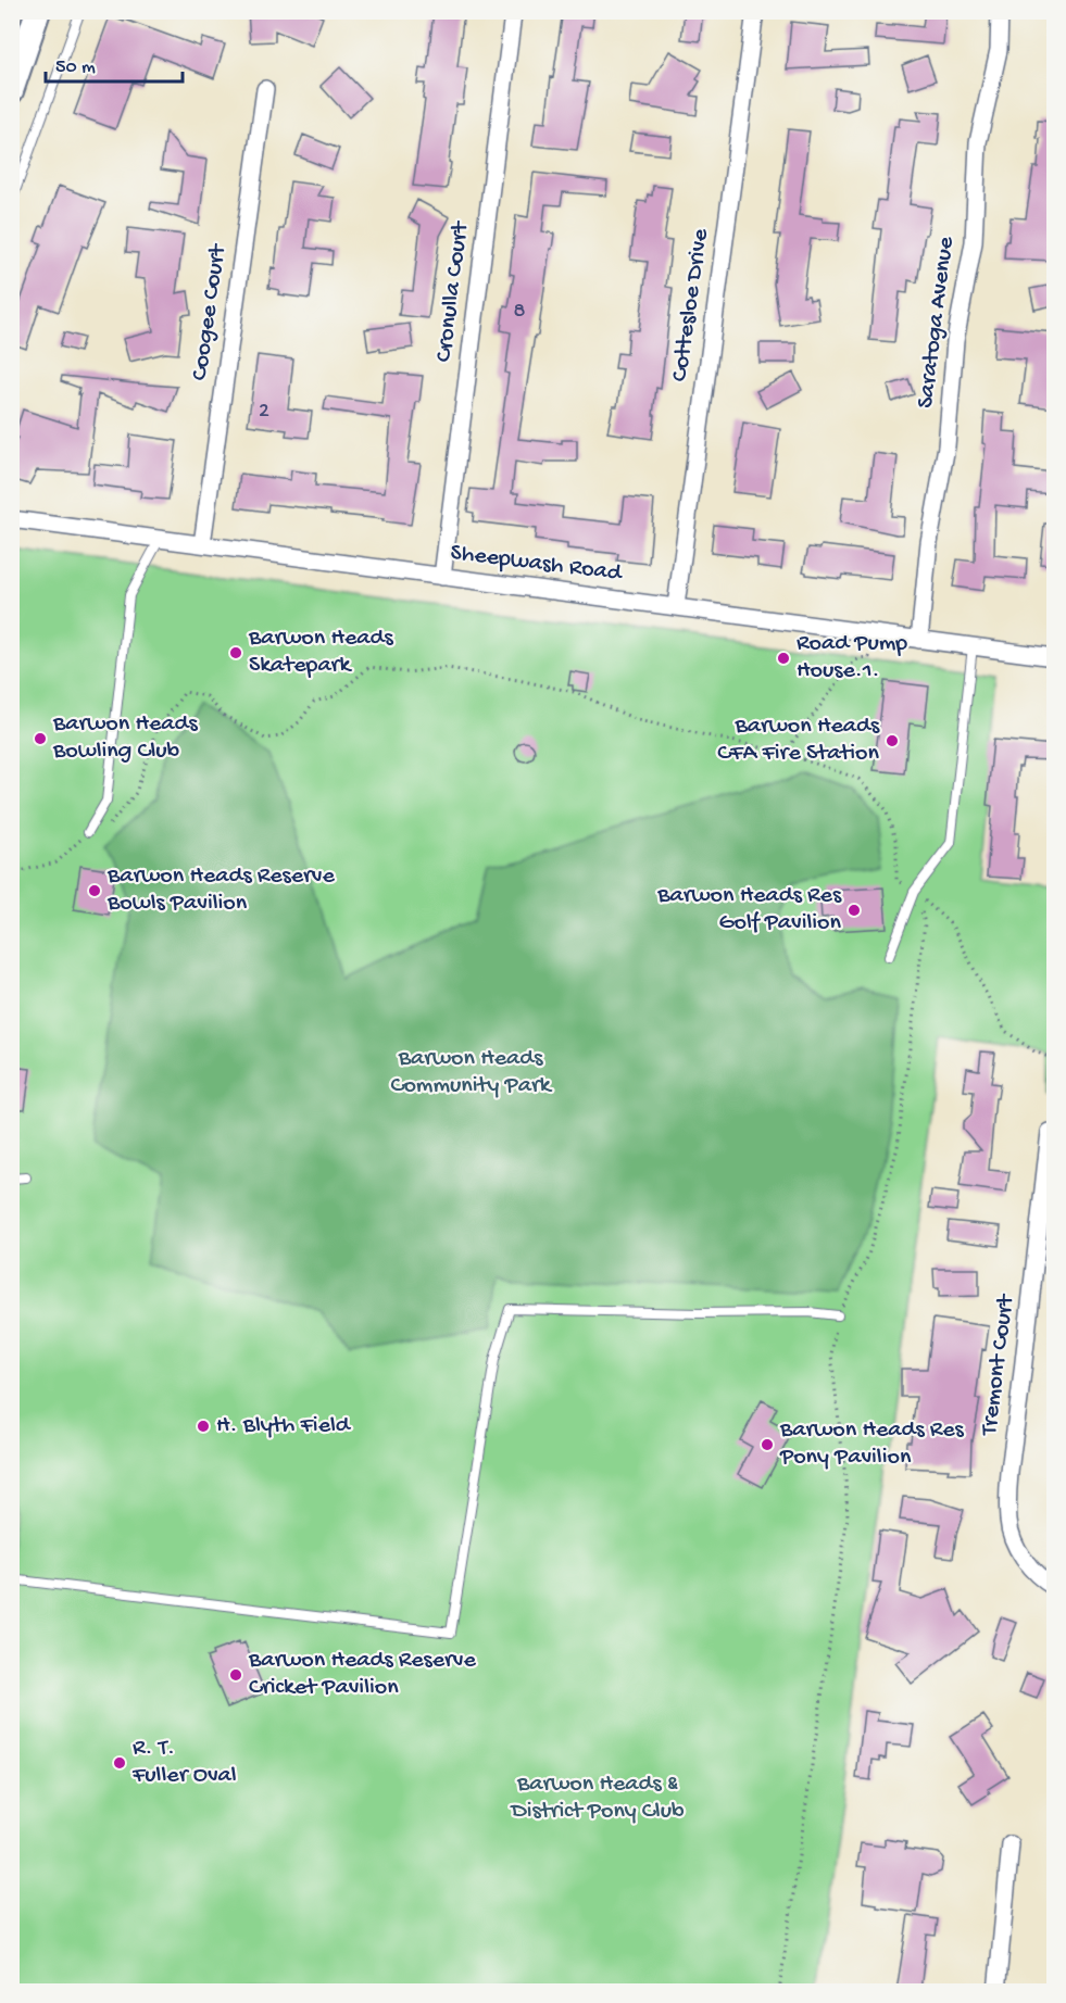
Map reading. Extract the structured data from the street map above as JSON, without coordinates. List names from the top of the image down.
{
  "streets": {
    "street": [
      "Cronulla Court",
      "Cottesloe Drive",
      "Coogee Court",
      "Saratoga Avenue",
      "Sheepwash Road",
      "Tremont Court"
    ]
  },
  "crossings": [
    ["Cronulla Court", "Sheepwash Road"],
    ["Cottesloe Drive", "Sheepwash Road"],
    ["Coogee Court", "Sheepwash Road"],
    ["Saratoga Avenue", "Sheepwash Road"]
  ],
  "parks": ["Barwon Heads Community Park", "Barwon Heads & District Pony Club"],
  "places": [
    "Barwon Heads Skatepark",
    "Road Pump House.1.",
    "Barwon Heads Bowling Club",
    "Barwon Heads CFA Fire Station",
    "Barwon Heads Reserve Bowls Pavilion",
    "Barwon Heads Res Golf Pavilion",
    "H. Blyth Field",
    "Barwon Heads Res Pony Pavilion",
    "Barwon Heads Reserve Cricket Pavilion",
    "R. T. Fuller Oval"
  ],
  "house_numbers": ["8", "2"],
  "scale_bar": "50 m"
}
